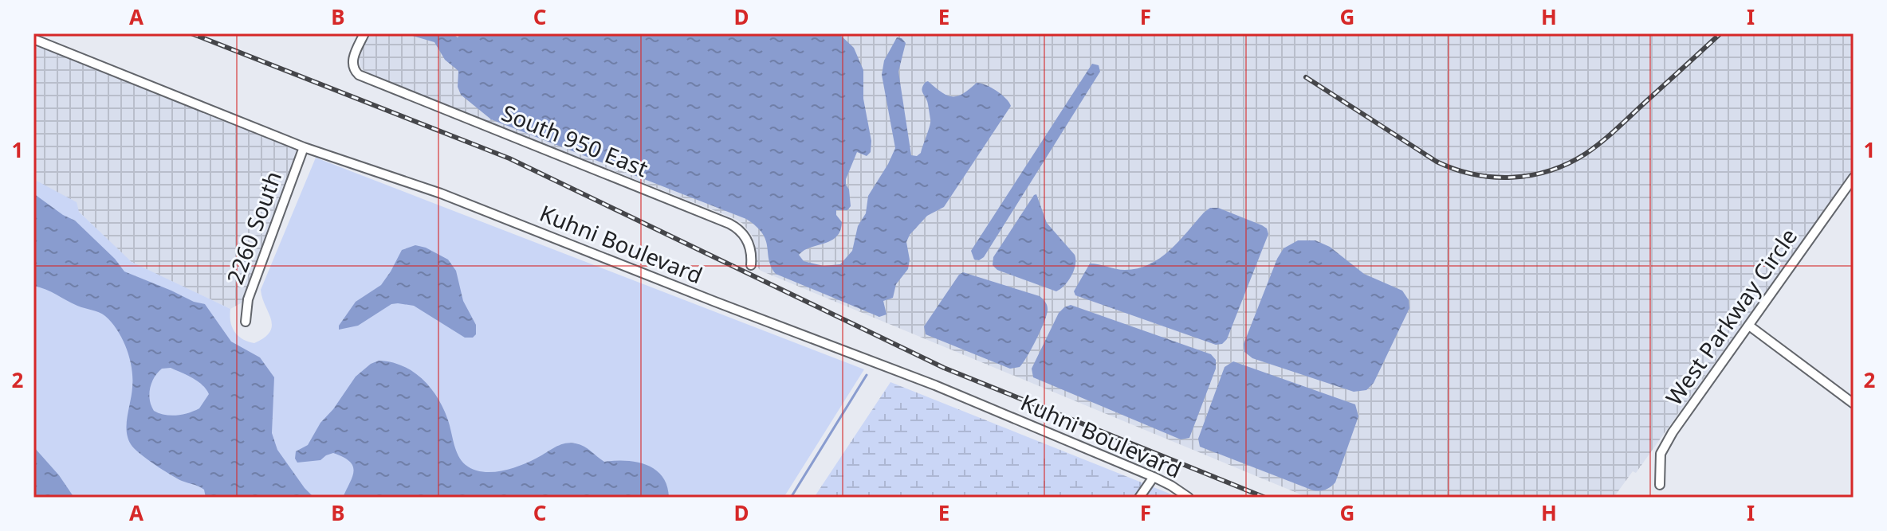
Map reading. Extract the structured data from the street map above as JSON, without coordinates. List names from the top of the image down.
{
  "streets": {
    "street": [
      "South 950 East",
      "2260 South",
      "Kuhni Boulevard",
      "West Parkway Circle"
    ]
  },
  "crossings": [
    ["2260 South", "Kuhni Boulevard"]
  ],
  "grid": {
    "columns": [
      "A",
      "B",
      "C",
      "D",
      "E",
      "F",
      "G",
      "H",
      "I"
    ],
    "rows": ["1", "2"]
  }
}
